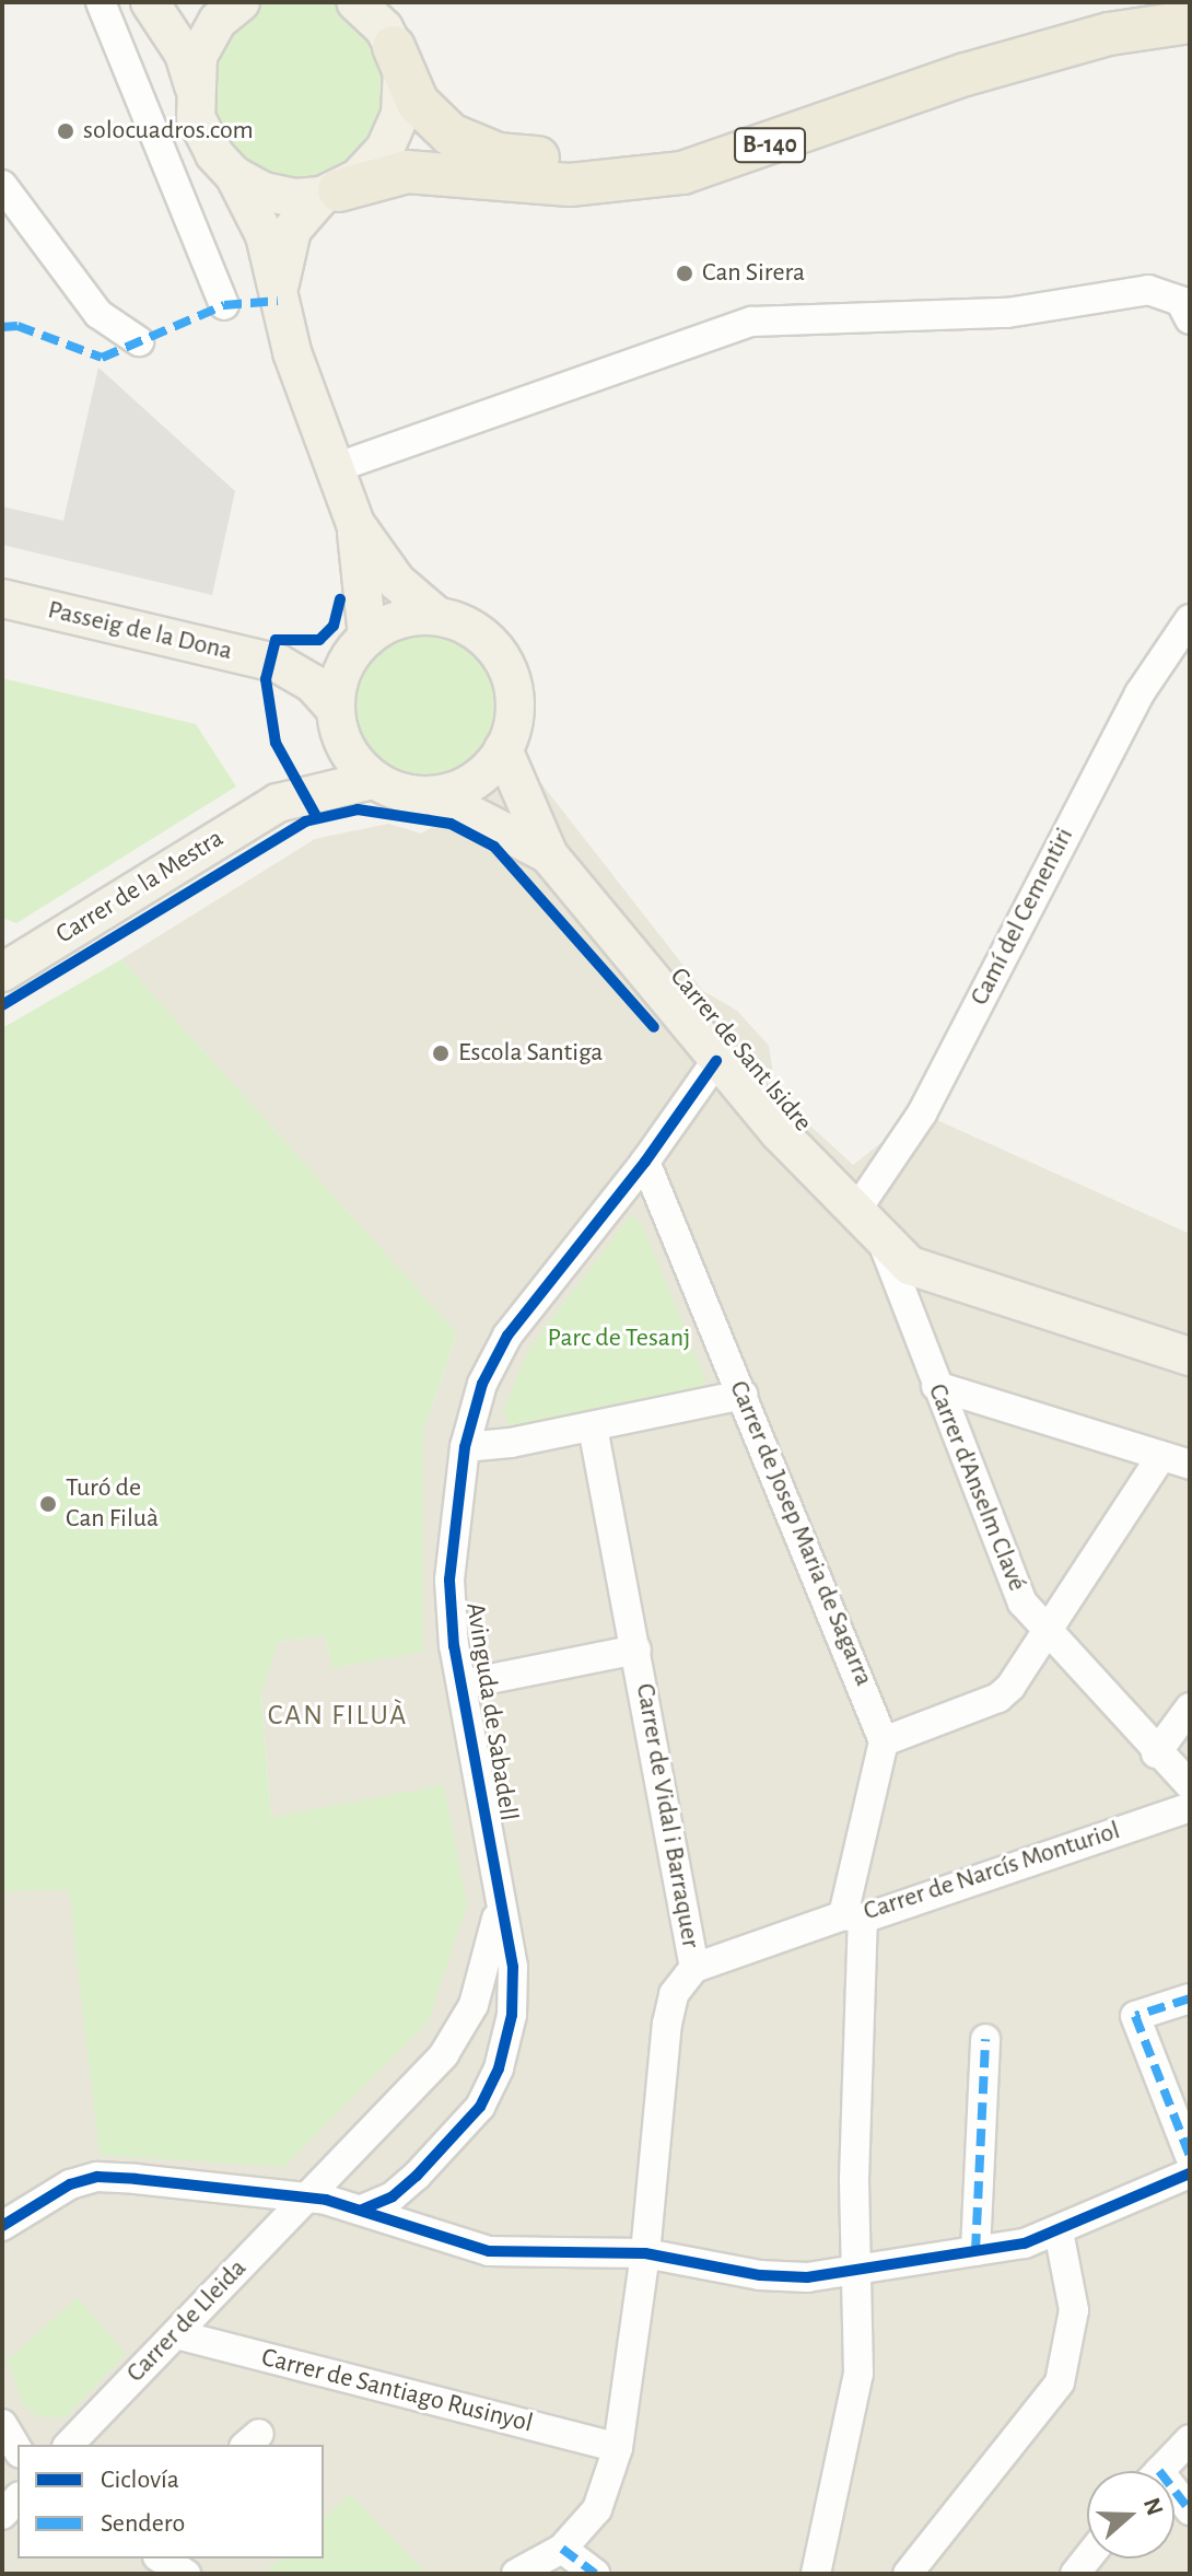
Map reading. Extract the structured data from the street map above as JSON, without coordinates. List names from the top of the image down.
{
  "streets": {
    "highway": ["B-140"],
    "main road": ["Passeig de la Dona", "Carrer de la Mestra", "Carrer de Sant Isidre"],
    "street": [
      "Camí del Cementiri",
      "Carrer d'Anselm Clavé",
      "Carrer de Josep Maria de Sagarra",
      "Avinguda de Sabadell",
      "Carrer de Vidal i Barraquer",
      "Carrer de Narcís Monturiol",
      "Carrer de Lleida",
      "Carrer de Santiago Rusinyol"
    ]
  },
  "crossings": [
    ["Passeig de la Dona", "Carrer de la Mestra"],
    ["Passeig de la Dona", "Carrer de Sant Isidre"],
    ["Carrer de la Mestra", "Carrer de Sant Isidre"],
    ["Camí del Cementiri", "Carrer de Sant Isidre"],
    ["Carrer de Sant Isidre", "Carrer d'Anselm Clavé"],
    ["Carrer de Sant Isidre", "Avinguda de Sabadell"],
    ["Carrer de Josep Maria de Sagarra", "Avinguda de Sabadell"],
    ["Avinguda de Sabadell", "Carrer de Lleida"],
    ["Carrer de Vidal i Barraquer", "Carrer de Narcís Monturiol"],
    ["Carrer de Vidal i Barraquer", "Carrer de Santiago Rusinyol"],
    ["Carrer de Lleida", "Carrer de Santiago Rusinyol"]
  ],
  "districts": ["CAN FILUÀ"],
  "parks": ["Parc de Tesanj"],
  "places": [
    "solocuadros.com",
    "Can Sirera",
    "Escola Santiga",
    "Turó de Can Filuà"
  ],
  "legend": ["Ciclovía", "Sendero"],
  "north": "right"
}
